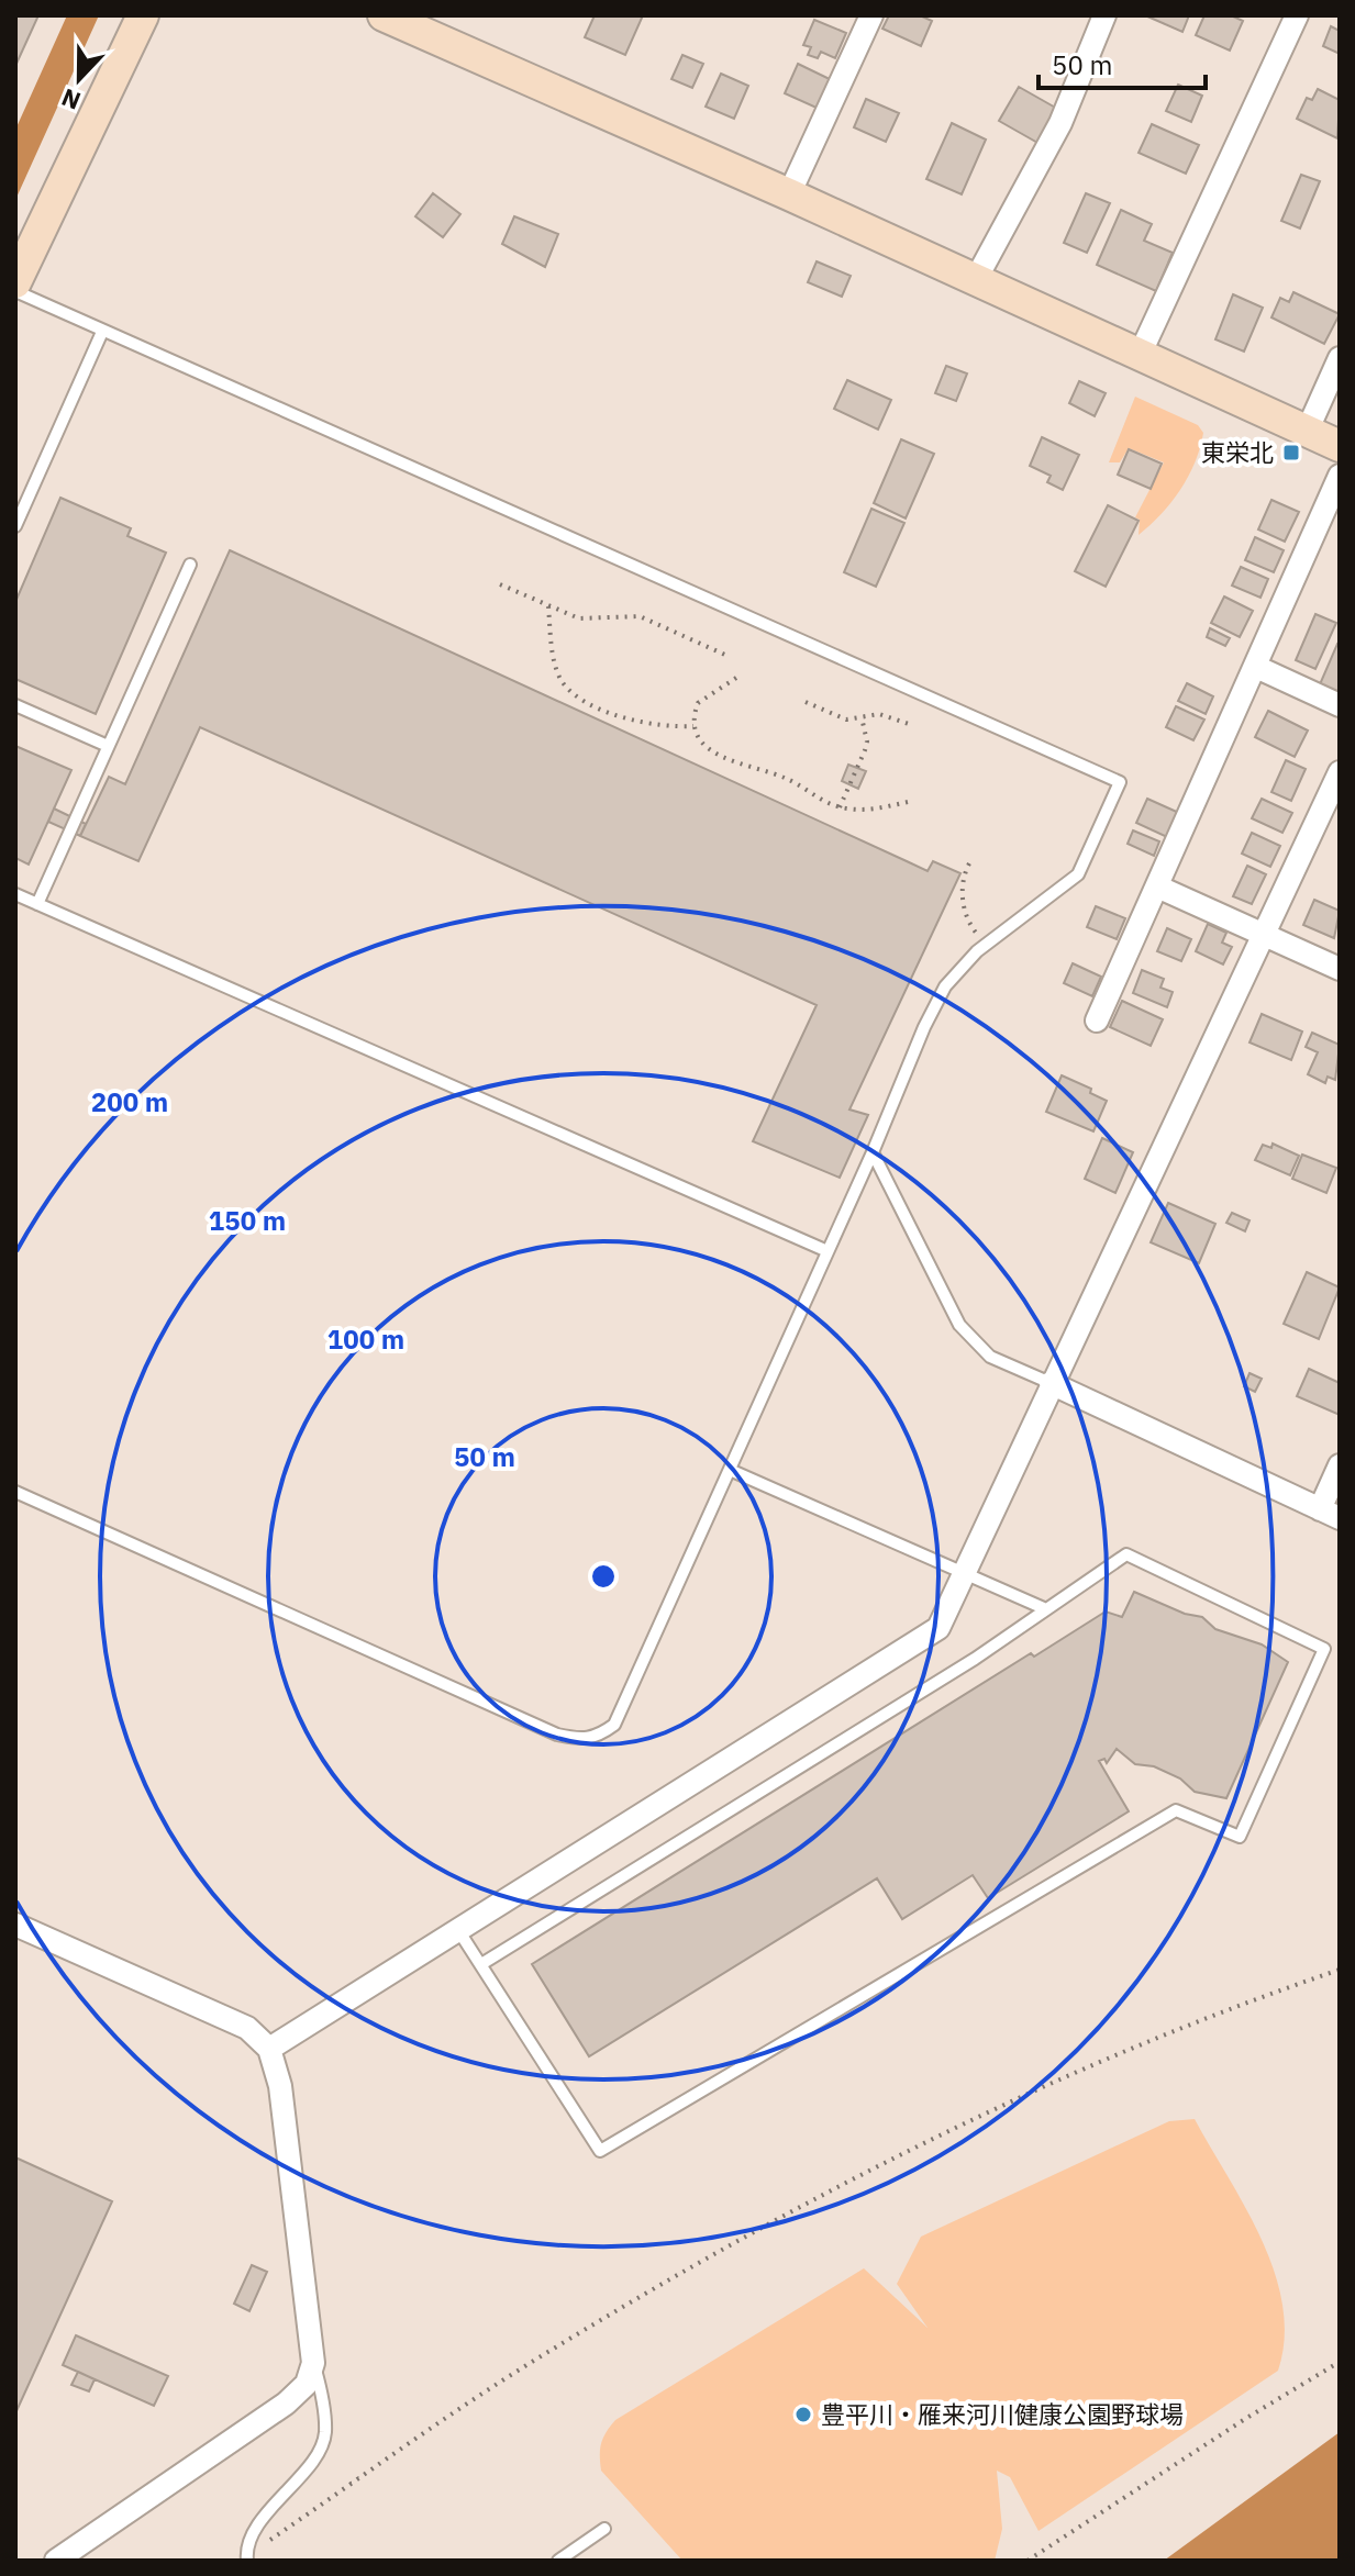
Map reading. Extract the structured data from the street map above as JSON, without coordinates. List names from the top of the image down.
{
  "places": {
    "transit": ["東栄北"],
    "other": ["豊平川・雁来河川健康公園野球場"]
  },
  "scale_bar": "50 m",
  "north": "bottom",
  "rings": [
    "200 m",
    "150 m",
    "100 m",
    "50 m"
  ]
}
